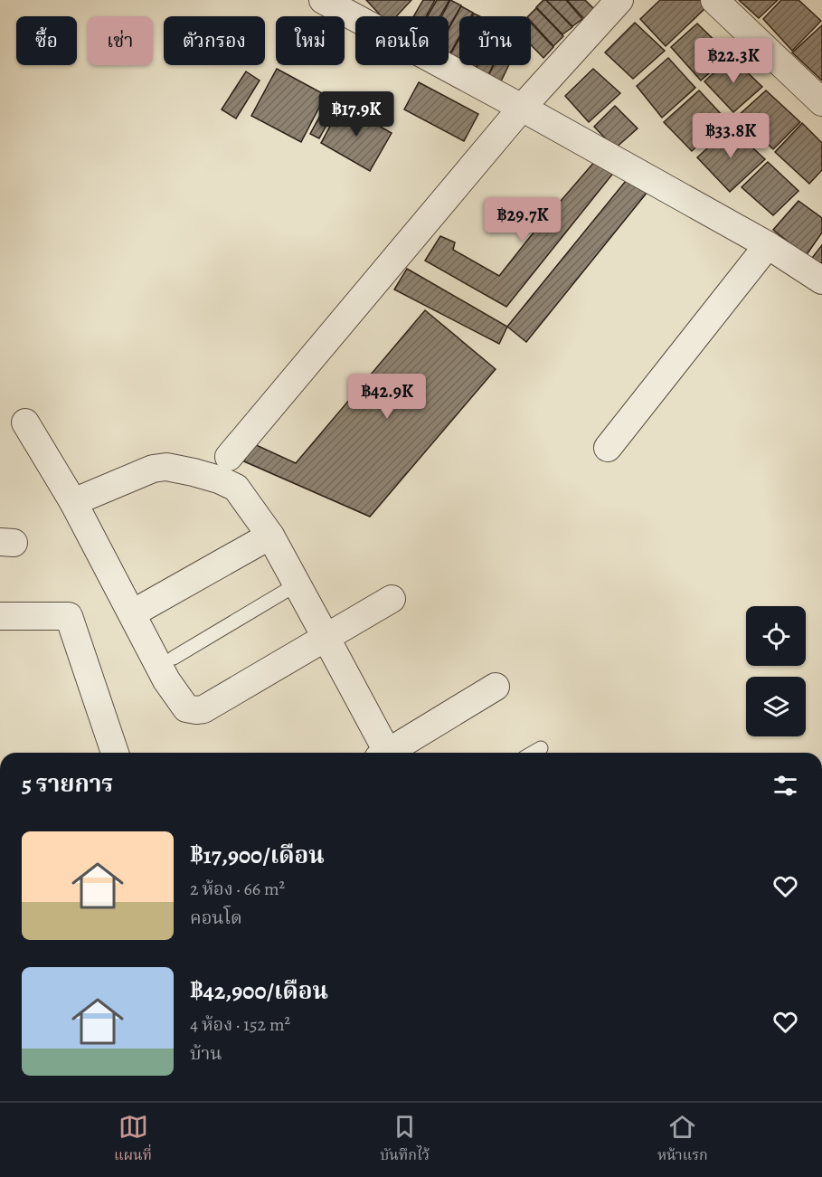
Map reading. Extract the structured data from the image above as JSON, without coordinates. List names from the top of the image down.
{
  "page": {
    "chip": [
      "ซื้อ",
      "เช่า",
      "ตัวกรอง",
      "ใหม่",
      "คอนโด",
      "บ้าน"
    ],
    "price": [
      "฿22.3K",
      "฿17.9K",
      "฿33.8K",
      "฿29.7K",
      "฿42.9K"
    ],
    "heading": "5 รายการ",
    "list": [
      {
        "name": "฿17,900/เดือน",
        "note": "2 ห้อง · 66 m² · คอนโด"
      },
      {
        "name": "฿42,900/เดือน",
        "note": "4 ห้อง · 152 m² · บ้าน"
      }
    ],
    "tabs": ["แผนที่", "บันทึกไว้", "หน้าแรก"]
  }
}
